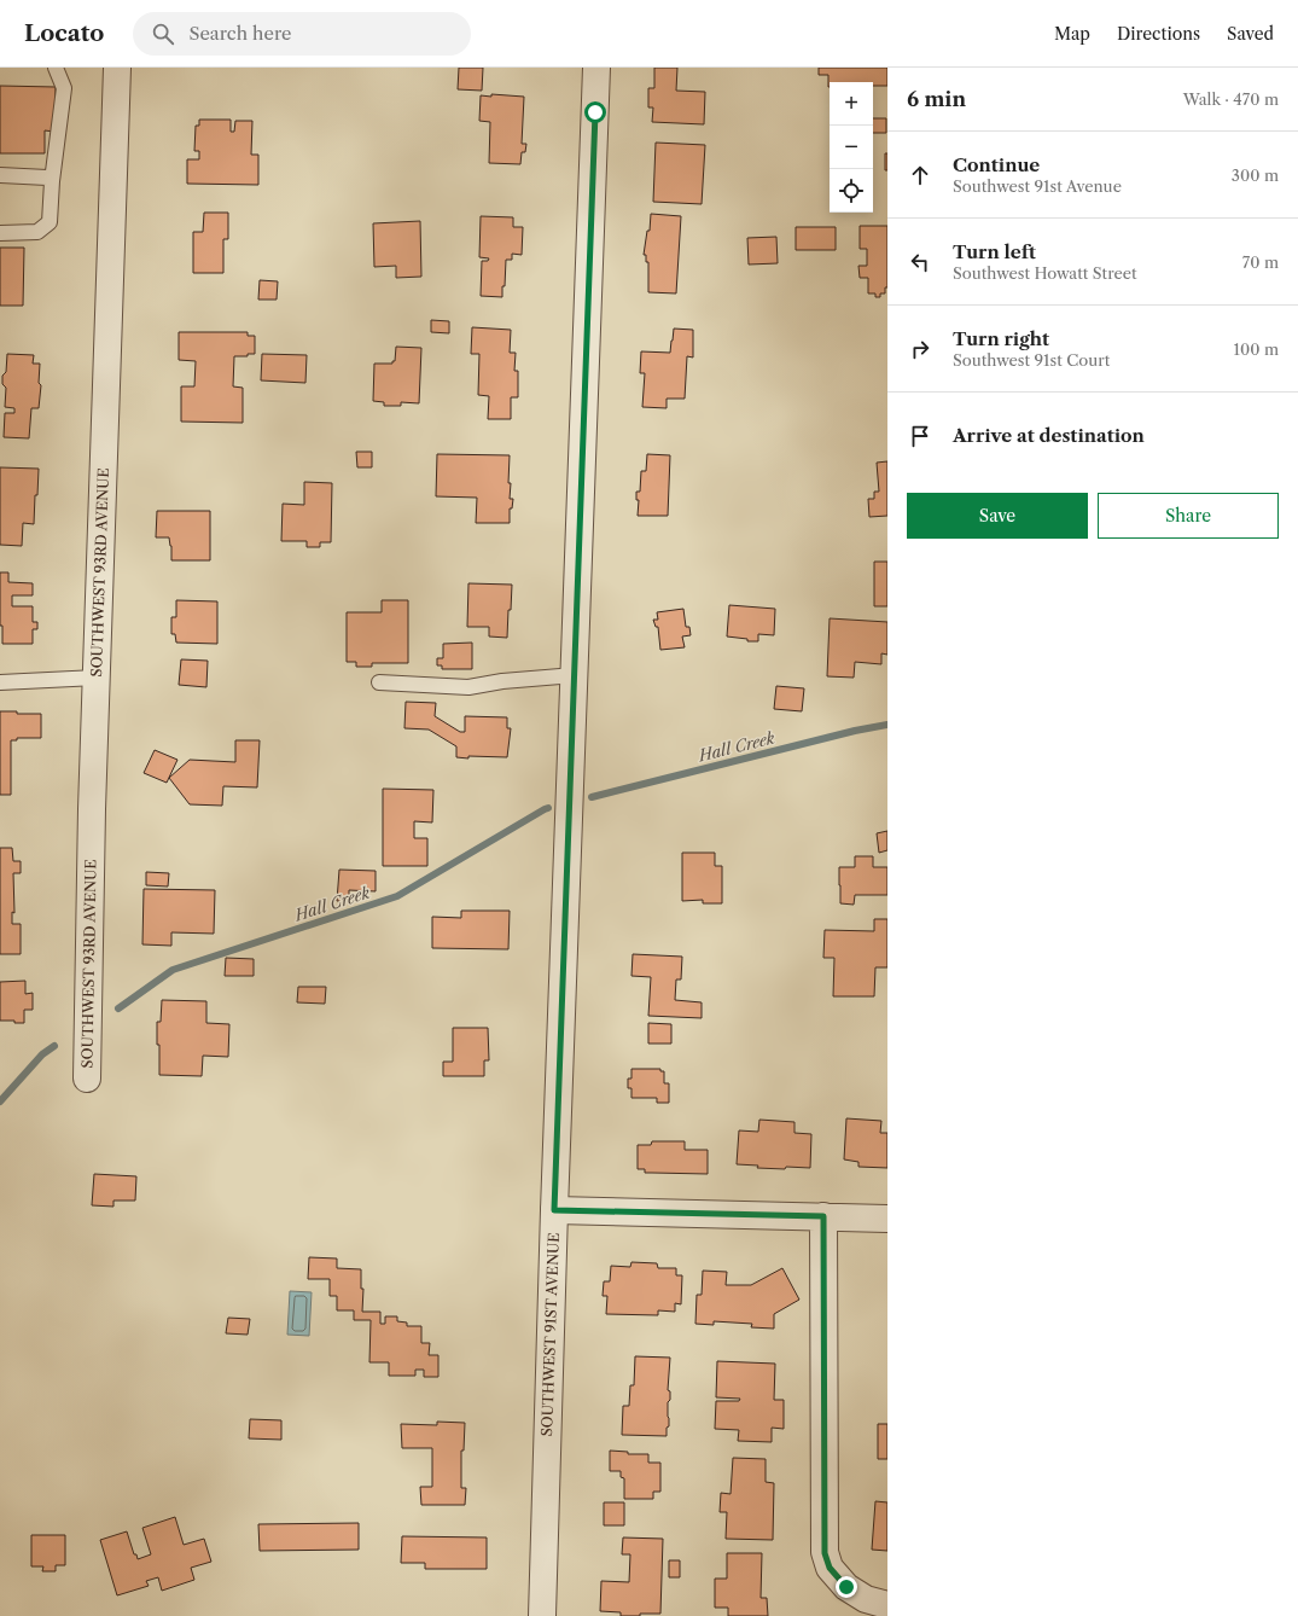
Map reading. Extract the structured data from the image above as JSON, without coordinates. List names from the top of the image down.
{
  "streets": {
    "street": ["SOUTHWEST 93RD AVENUE", "SOUTHWEST 91ST AVENUE"]
  },
  "water": ["Hall Creek"],
  "page": {
    "header": "Locato",
    "search": "Search here",
    "nav": ["Map", "Directions", "Saved"],
    "heading": ["6 min", "Walk · 470 m"],
    "map_buttons": ["+", "−"],
    "list": [
      ["Continue", "Southwest 91st Avenue", "300 m"],
      ["Turn left", "Southwest Howatt Street", "70 m"],
      ["Turn right", "Southwest 91st Court", "100 m"],
      "Arrive at destination"
    ],
    "buttons": ["Save", "Share"]
  }
}
